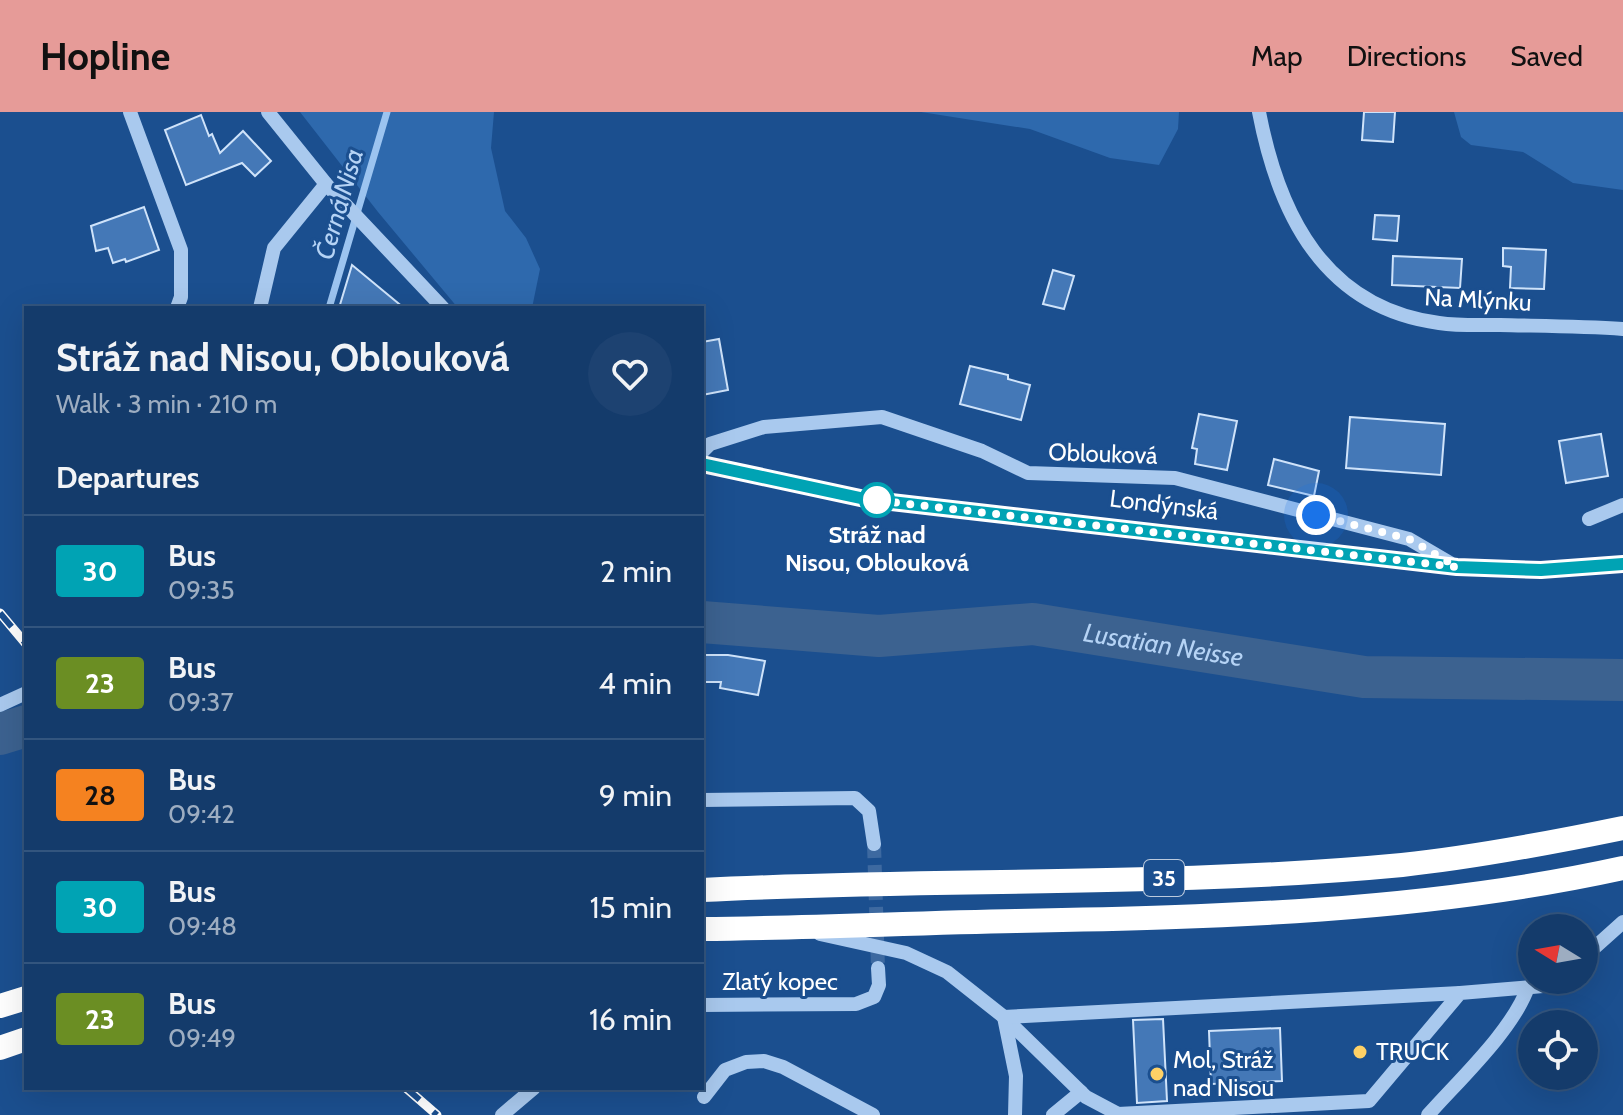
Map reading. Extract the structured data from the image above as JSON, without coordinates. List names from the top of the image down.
{
  "streets": {
    "highway": ["35"],
    "street": [
      "Na Mlýnku",
      "Oblouková",
      "Londýnská",
      "Zlatý kopec"
    ]
  },
  "crossings": [
    ["Oblouková", "Londýnská"]
  ],
  "water": ["Černá Nisa", "Lusatian Neisse"],
  "places": ["Stráž nad Nisou, Oblouková", "TRUCK", "Mol, Stráž nad Nisou"],
  "lines": ["bus line 30"],
  "north": "left",
  "page": {
    "header": "Hopline",
    "nav": ["Map", "Directions", "Saved"],
    "heading": [
      ["Stráž nad Nisou, Oblouková", "Walk · 3 min · 210 m"],
      "Departures"
    ],
    "list": [
      {
        "mark": "30",
        "name": "Bus",
        "note": "09:35",
        "value": "2 min"
      },
      {
        "mark": "23",
        "name": "Bus",
        "note": "09:37",
        "value": "4 min"
      },
      {
        "mark": "28",
        "name": "Bus",
        "note": "09:42",
        "value": "9 min"
      },
      {
        "mark": "30",
        "name": "Bus",
        "note": "09:48",
        "value": "15 min"
      },
      {
        "mark": "23",
        "name": "Bus",
        "note": "09:49",
        "value": "16 min"
      }
    ]
  }
}
